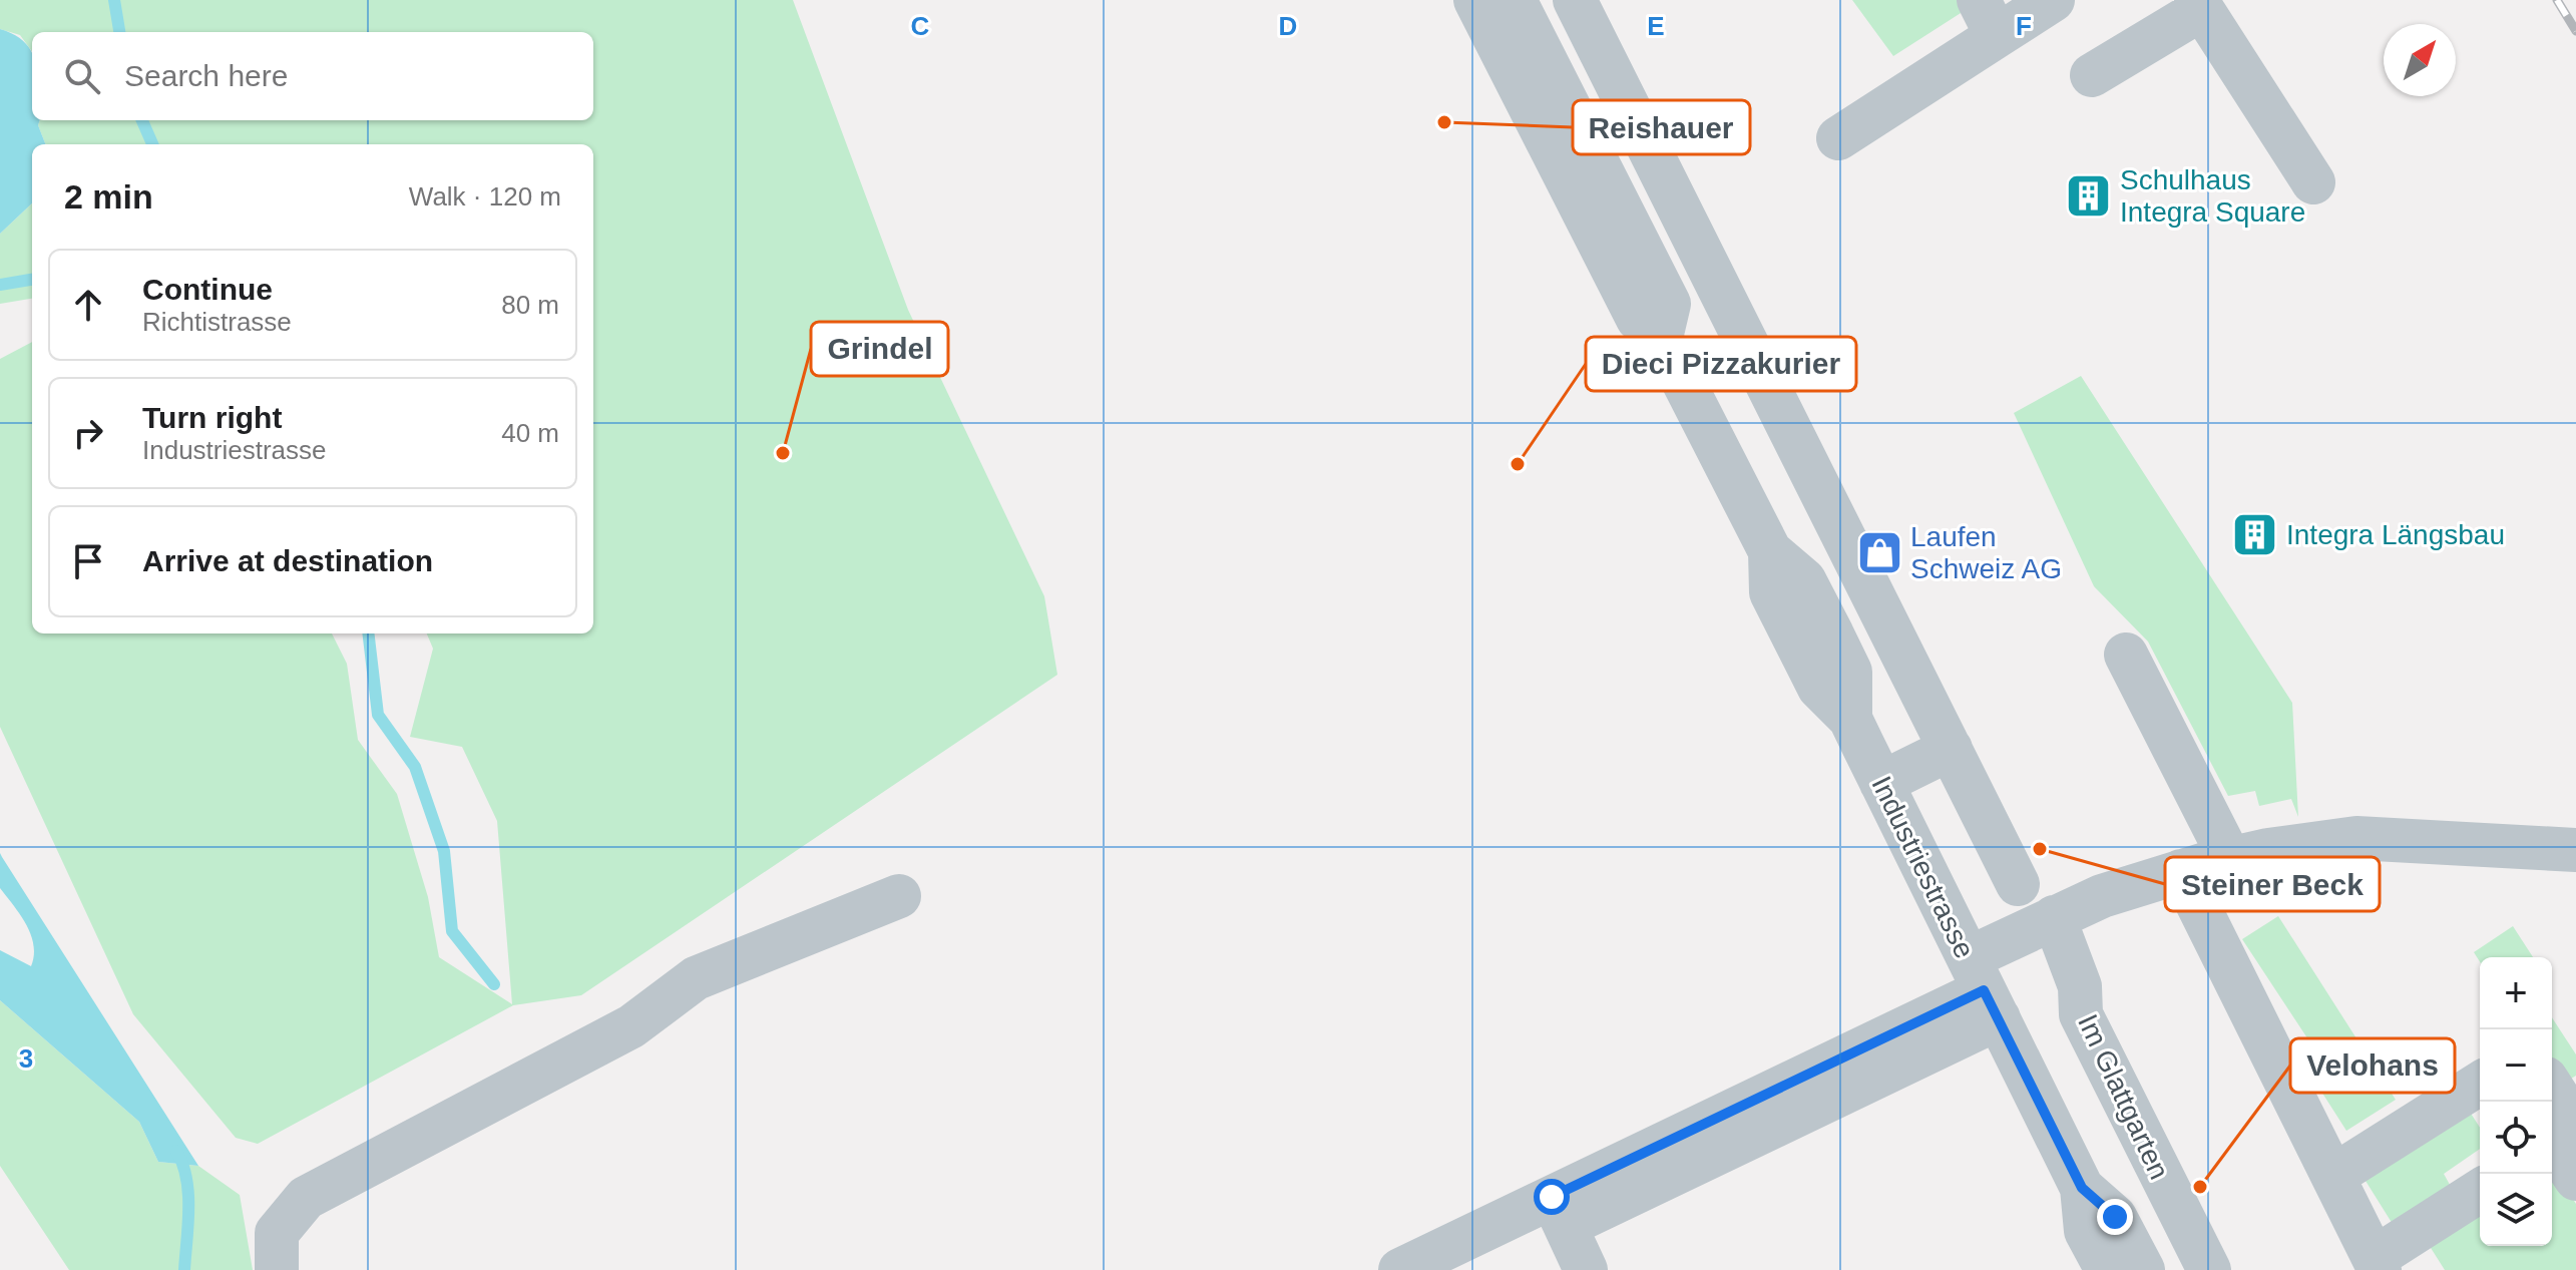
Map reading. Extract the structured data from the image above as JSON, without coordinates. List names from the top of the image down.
{
  "streets": {
    "street": ["Industriestrasse", "Im Glattgarten"]
  },
  "places": {
    "other": [
      "Reishauer",
      "Grindel",
      "Dieci Pizzakurier",
      "Steiner Beck",
      "Velohans"
    ],
    "building": ["Schulhaus Integra Square", "Integra Längsbau"],
    "shop": ["Laufen Schweiz AG"]
  },
  "north": "top right",
  "page": {
    "search": "Search here",
    "heading": ["2 min", "Walk · 120 m"],
    "list": [
      ["Continue", "Richtistrasse", "80 m"],
      ["Turn right", "Industriestrasse", "40 m"],
      "Arrive at destination"
    ],
    "map_buttons": ["+", "−"]
  },
  "grid": {
    "columns": [
      "C",
      "D",
      "E",
      "F"
    ],
    "rows": ["3"]
  }
}
